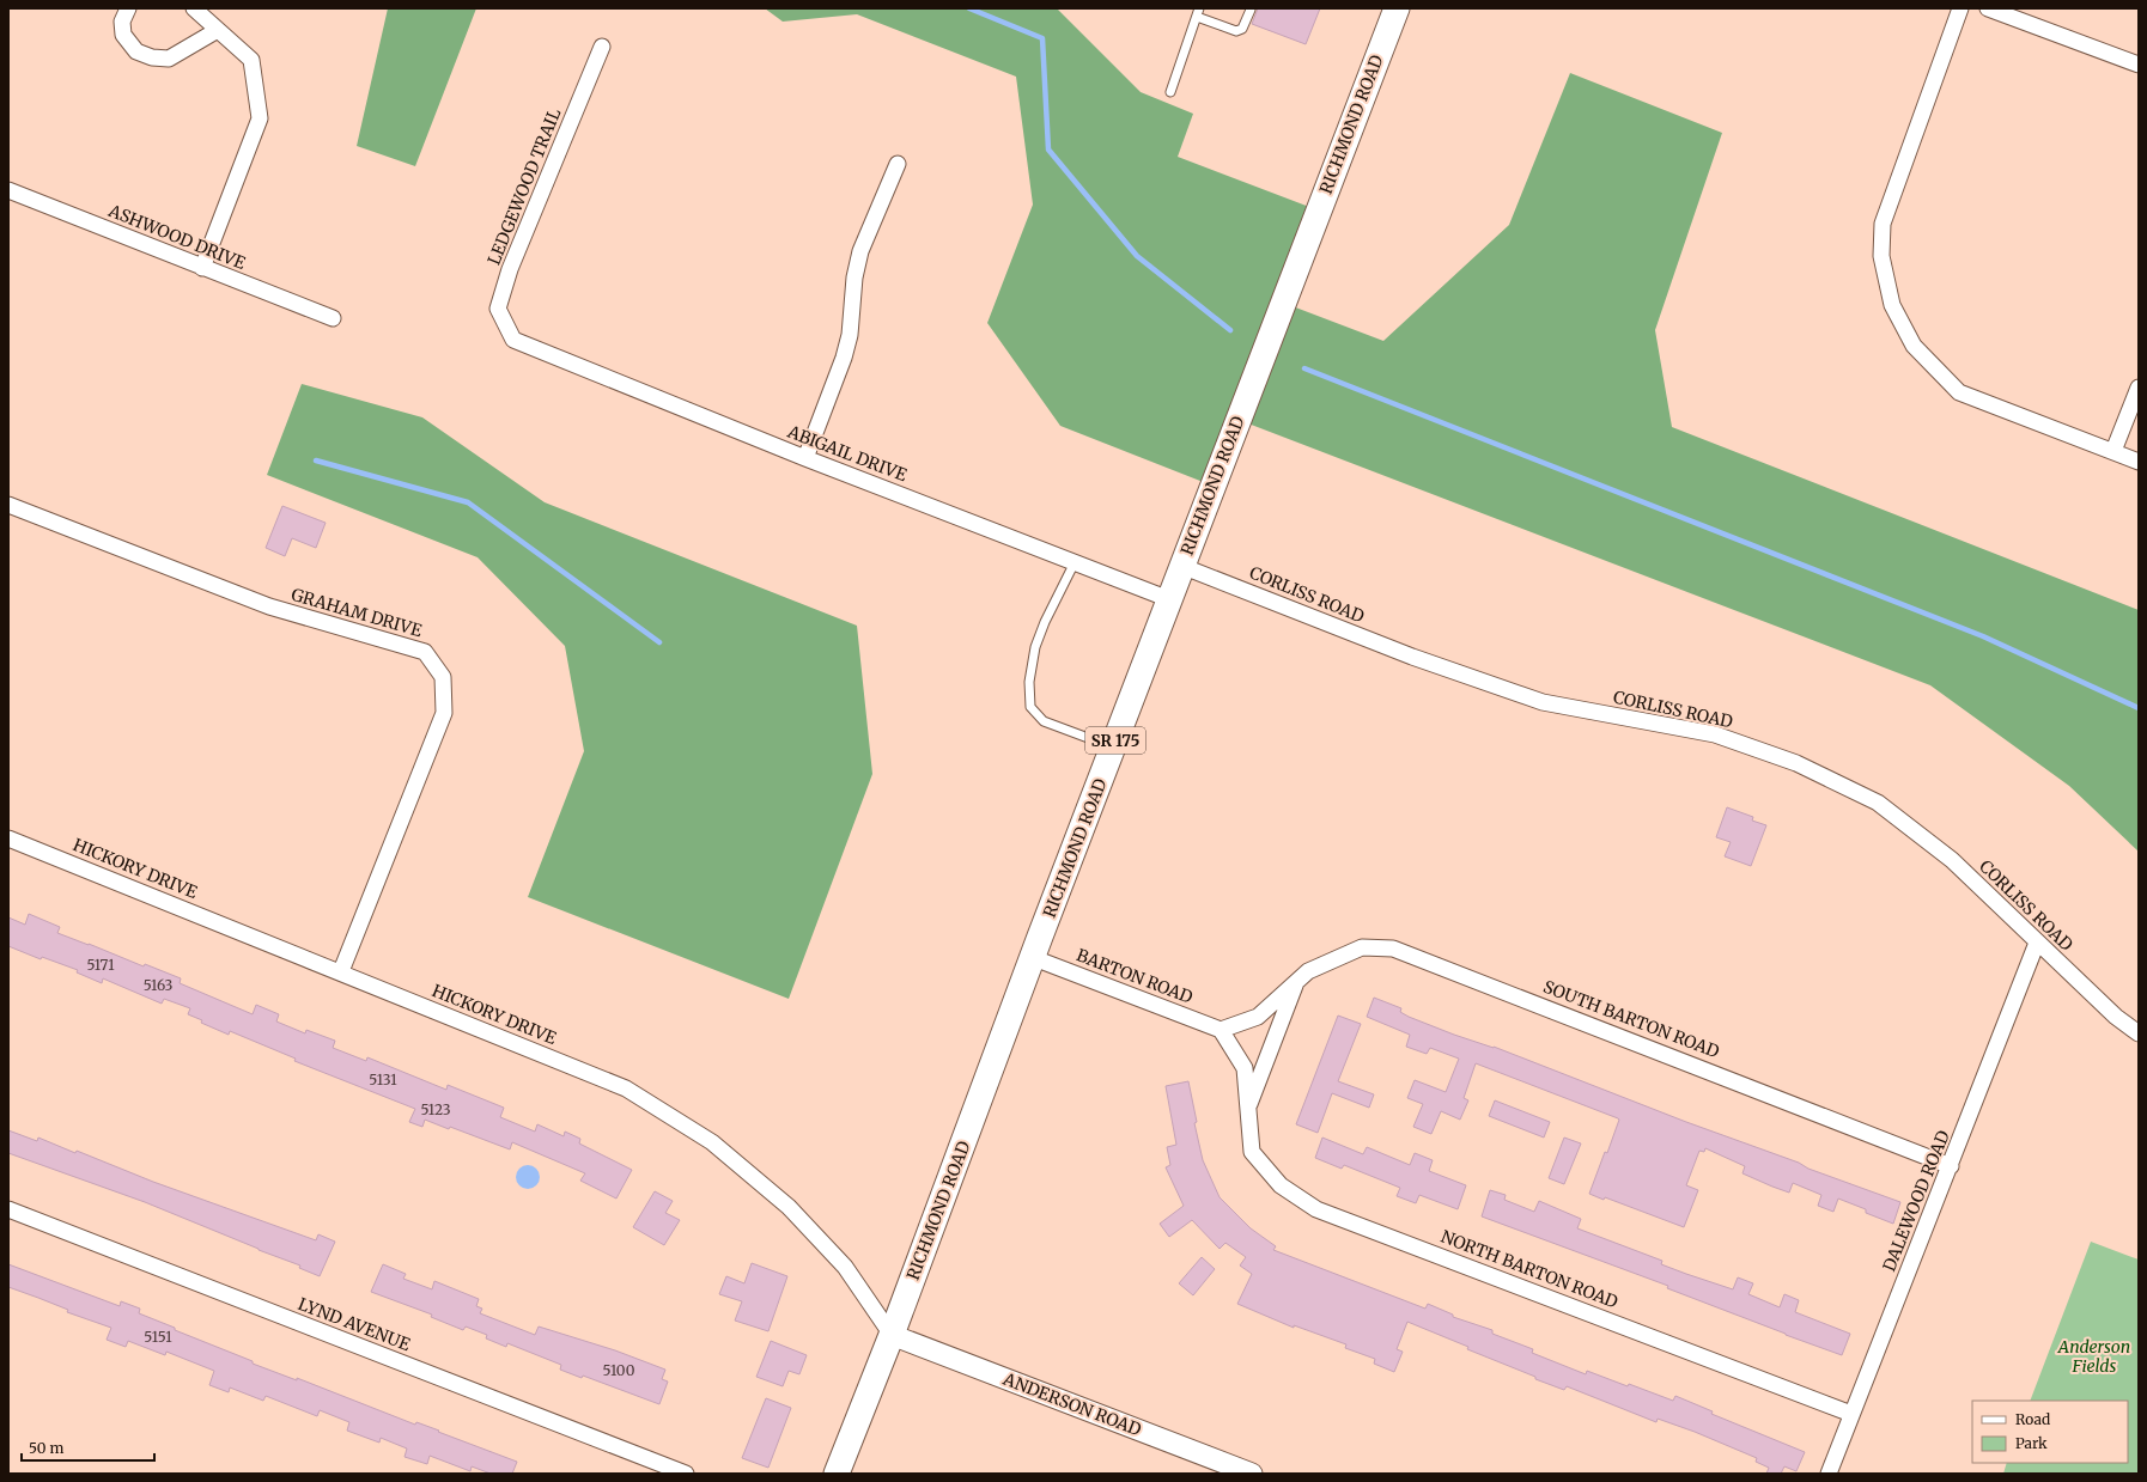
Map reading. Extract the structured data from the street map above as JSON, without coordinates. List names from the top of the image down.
{
  "streets": {
    "main road": ["RICHMOND ROAD", "SR 175"],
    "street": [
      "LEDGEWOOD TRAIL",
      "ASHWOOD DRIVE",
      "ABIGAIL DRIVE",
      "CORLISS ROAD",
      "GRAHAM DRIVE",
      "HICKORY DRIVE",
      "BARTON ROAD",
      "SOUTH BARTON ROAD",
      "DALEWOOD ROAD",
      "NORTH BARTON ROAD",
      "LYND AVENUE",
      "ANDERSON ROAD"
    ]
  },
  "crossings": [
    ["RICHMOND ROAD", "ABIGAIL DRIVE"],
    ["RICHMOND ROAD", "CORLISS ROAD"],
    ["RICHMOND ROAD", "HICKORY DRIVE"],
    ["RICHMOND ROAD", "BARTON ROAD"],
    ["RICHMOND ROAD", "ANDERSON ROAD"],
    ["LEDGEWOOD TRAIL", "ABIGAIL DRIVE"],
    ["CORLISS ROAD", "DALEWOOD ROAD"],
    ["GRAHAM DRIVE", "HICKORY DRIVE"],
    ["HICKORY DRIVE", "ANDERSON ROAD"],
    ["BARTON ROAD", "SOUTH BARTON ROAD"],
    ["BARTON ROAD", "NORTH BARTON ROAD"],
    ["SOUTH BARTON ROAD", "DALEWOOD ROAD"],
    ["SOUTH BARTON ROAD", "NORTH BARTON ROAD"],
    ["DALEWOOD ROAD", "NORTH BARTON ROAD"]
  ],
  "parks": ["Anderson Fields"],
  "house_numbers": [
    "5171",
    "5163",
    "5131",
    "5123",
    "5151",
    "5100"
  ],
  "legend": ["Road", "Park"],
  "scale_bar": "50 m"
}
